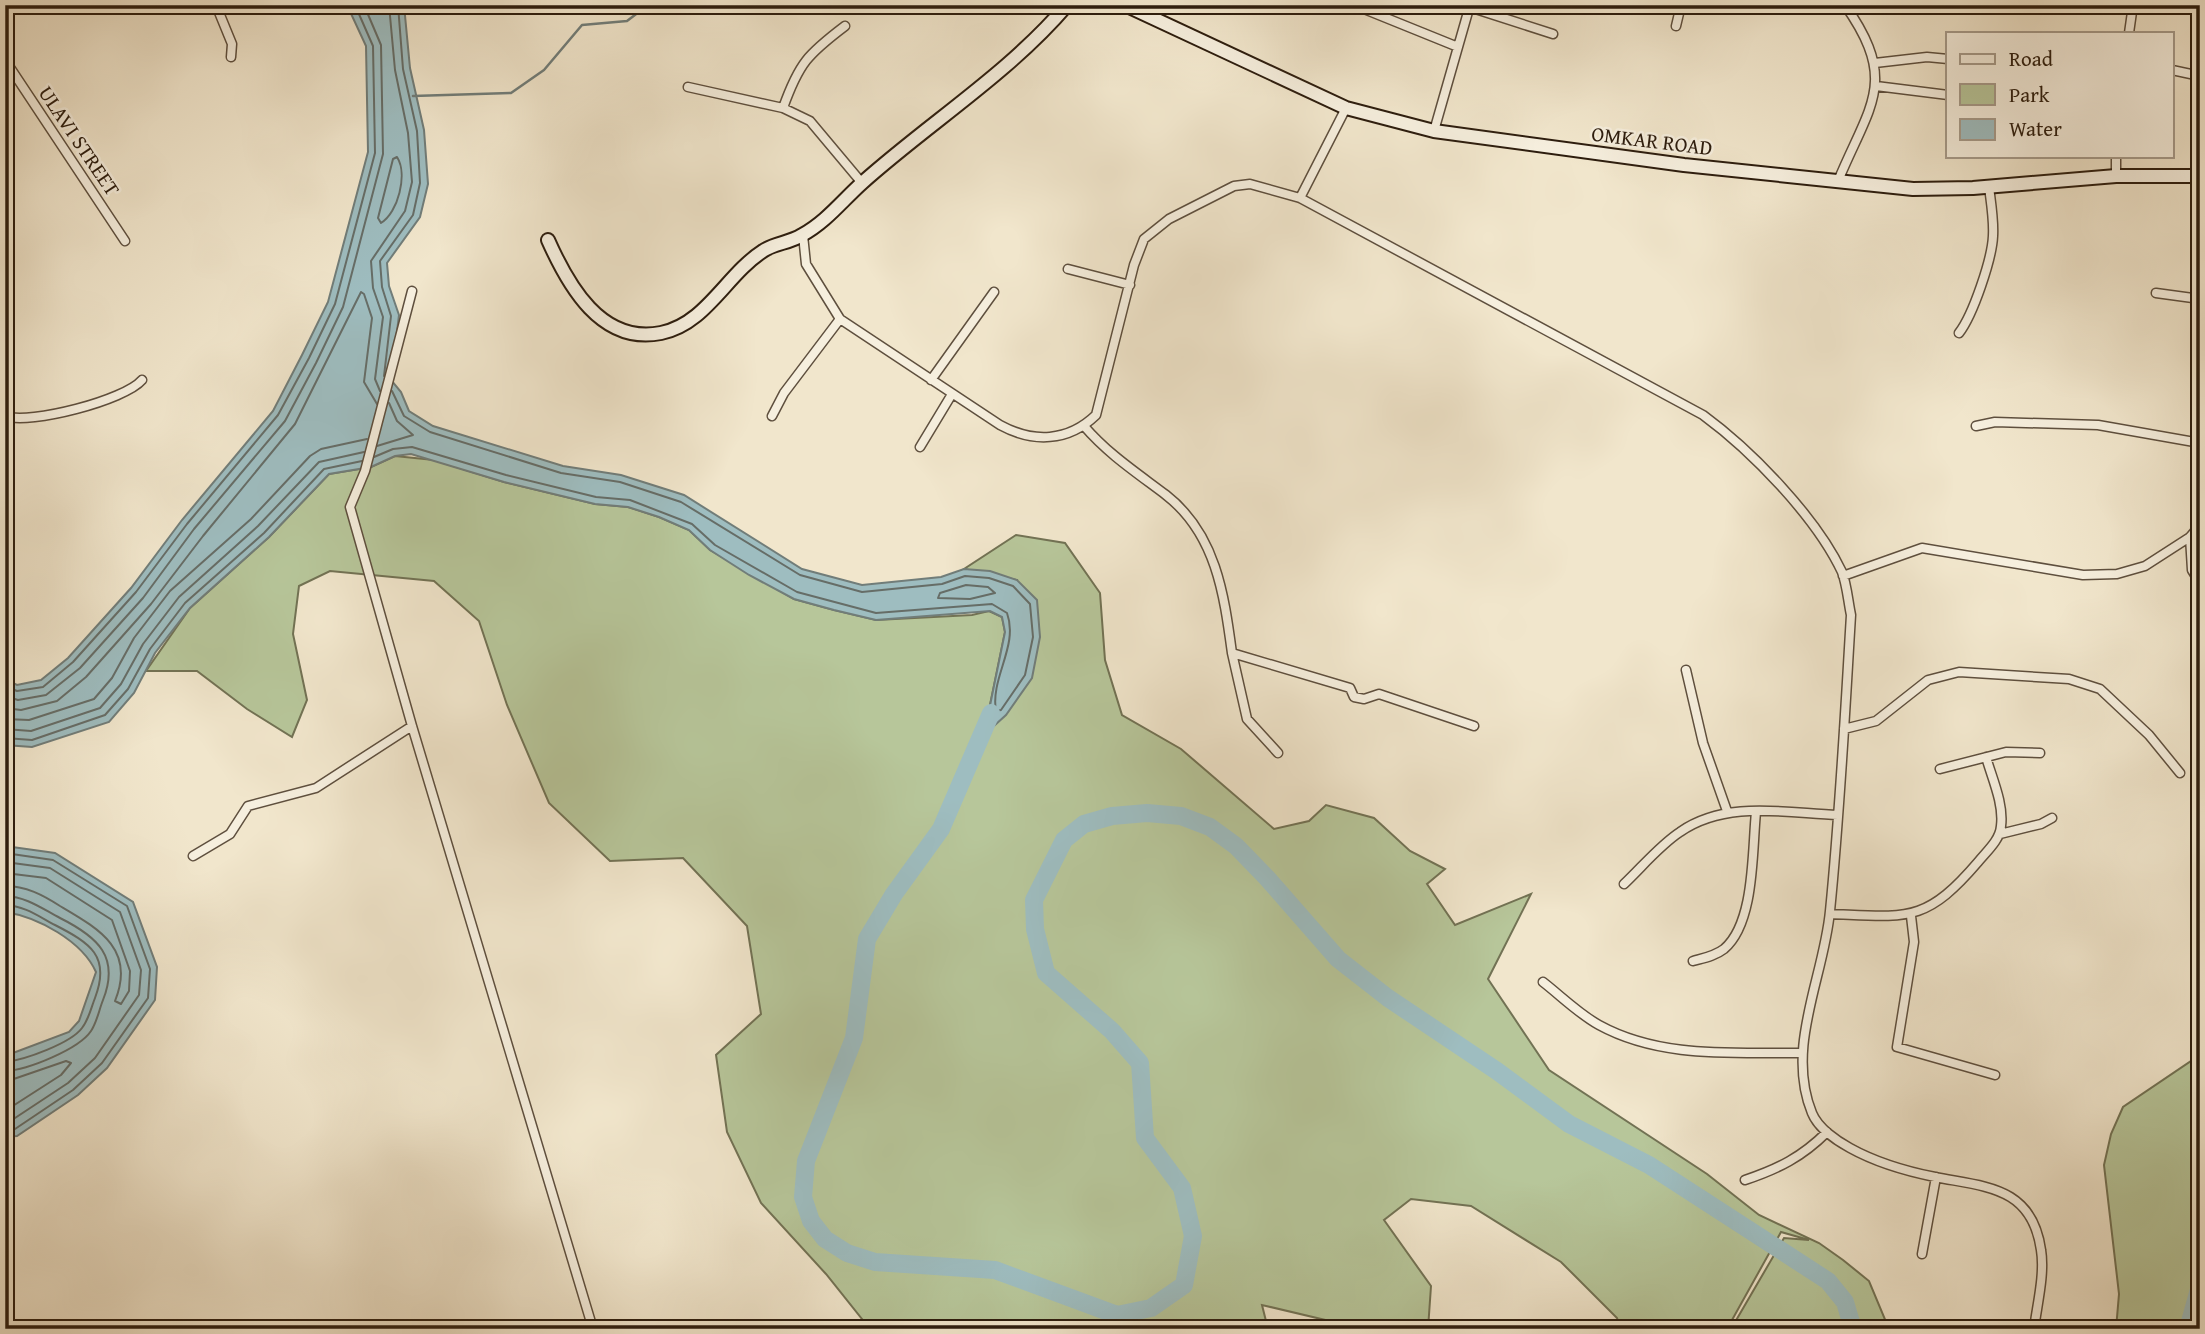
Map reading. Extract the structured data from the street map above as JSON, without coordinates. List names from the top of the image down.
{
  "streets": {
    "street": ["ULAVI STREET", "OMKAR ROAD"]
  },
  "legend": ["Road", "Park", "Water"]
}
